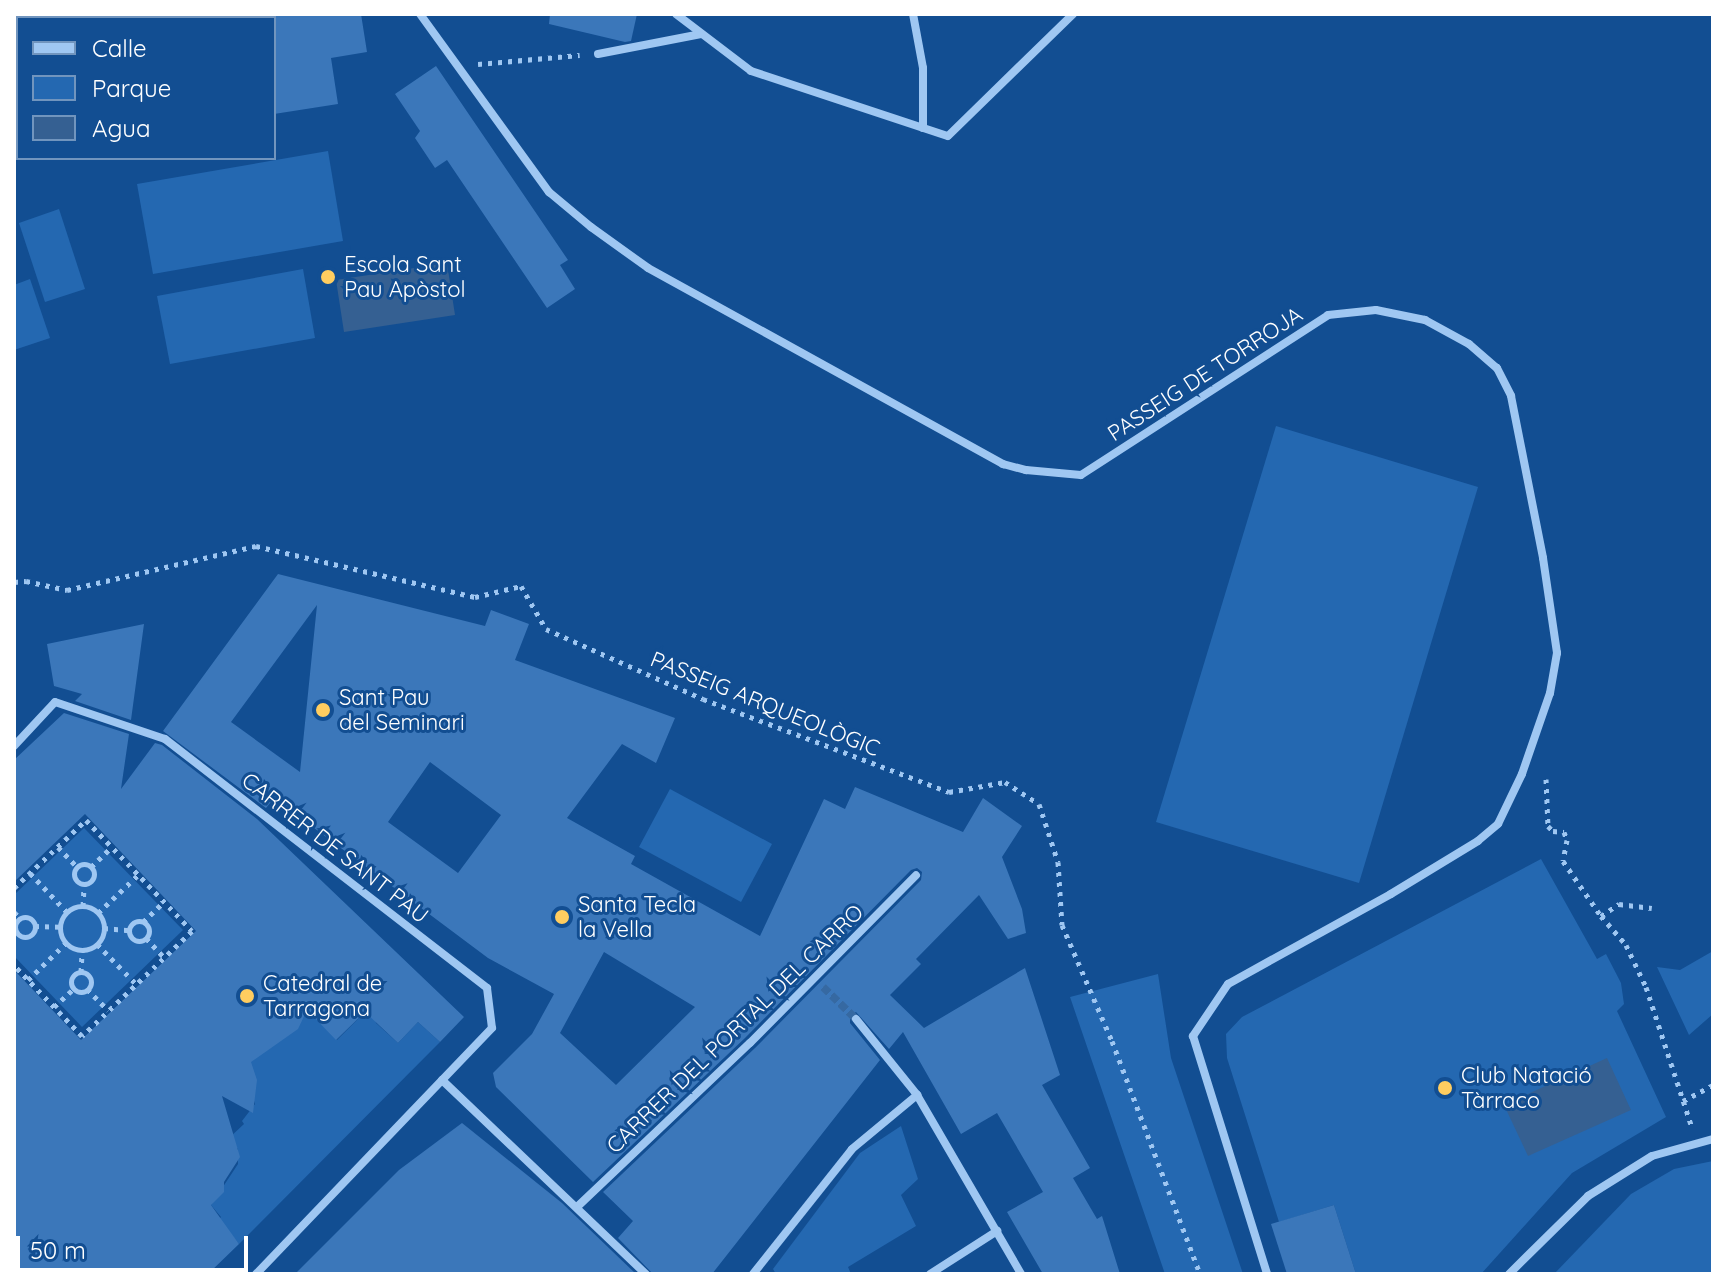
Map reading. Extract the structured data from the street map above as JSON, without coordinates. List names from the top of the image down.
{
  "streets": {
    "street": ["PASSEIG DE TORROJA", "CARRER DE SANT PAU", "CARRER DEL PORTAL DEL CARRO"],
    "path": ["PASSEIG ARQUEOLÒGIC"]
  },
  "places": [
    "Escola Sant Pau Apòstol",
    "Sant Pau del Seminari",
    "Santa Tecla la Vella",
    "Catedral de Tarragona",
    "Club Natació Tàrraco"
  ],
  "legend": ["Calle", "Parque", "Agua"],
  "scale_bar": "50 m"
}
